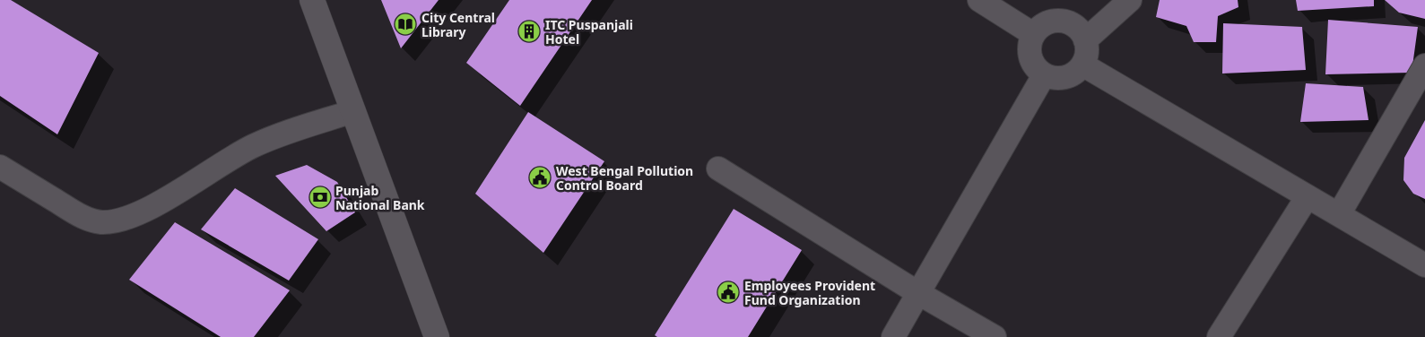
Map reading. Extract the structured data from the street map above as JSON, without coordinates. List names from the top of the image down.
{
  "places": {
    "library": ["City Central Library"],
    "building": ["ITC Puspanjali Hotel"],
    "public building": ["West Bengal Pollution Control Board", "Employees Provident Fund Organization"],
    "bank": ["Punjab National Bank"]
  }
}
